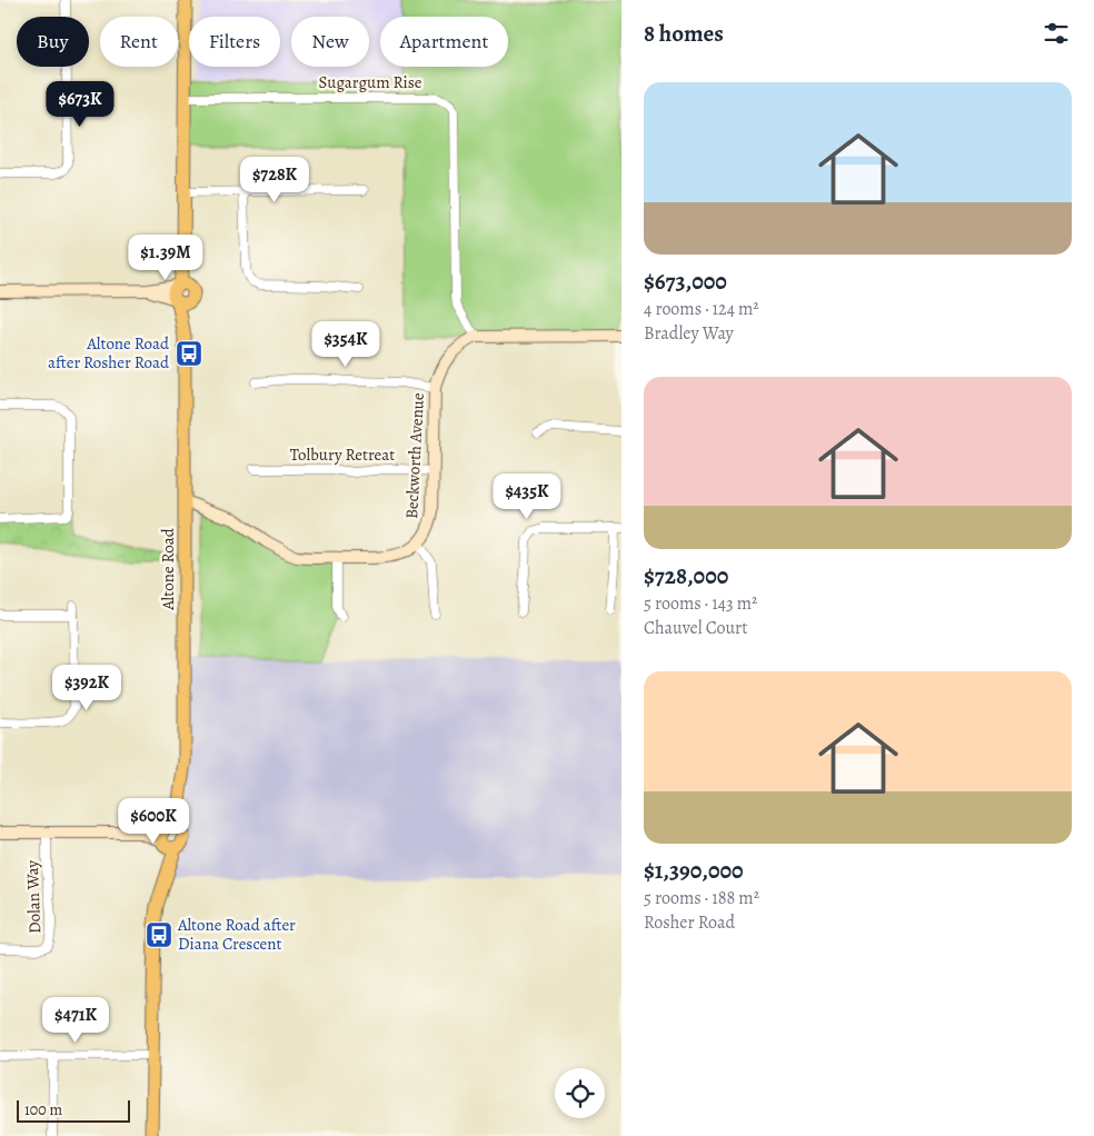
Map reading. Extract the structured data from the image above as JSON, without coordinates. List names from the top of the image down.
{
  "streets": {
    "main road": ["Altone Road"],
    "street": [
      "Sugargum Rise",
      "Tolbury Retreat",
      "Beckworth Avenue",
      "Dolan Way"
    ]
  },
  "crossings": [
    ["Sugargum Rise", "Beckworth Avenue"],
    ["Sugargum Rise", "Altone Road"],
    ["Tolbury Retreat", "Beckworth Avenue"],
    ["Beckworth Avenue", "Altone Road"]
  ],
  "places": {
    "bus stop": ["Altone Road after Rosher Road", "Altone Road after Diana Crescent"]
  },
  "scale_bar": "100 m",
  "page": {
    "heading": "8 homes",
    "chip": [
      "Buy",
      "Rent",
      "Filters",
      "New",
      "Apartment"
    ],
    "list": [
      {
        "name": "$673,000",
        "note": "4 rooms · 124 m² · Bradley Way"
      },
      {
        "name": "$728,000",
        "note": "5 rooms · 143 m² · Chauvel Court"
      },
      {
        "name": "$1,390,000",
        "note": "5 rooms · 188 m² · Rosher Road"
      }
    ],
    "price": [
      "$673K",
      "$728K",
      "$1.39M",
      "$354K",
      "$435K",
      "$392K",
      "$600K",
      "$471K"
    ],
    "scale": "100 m"
  }
}
